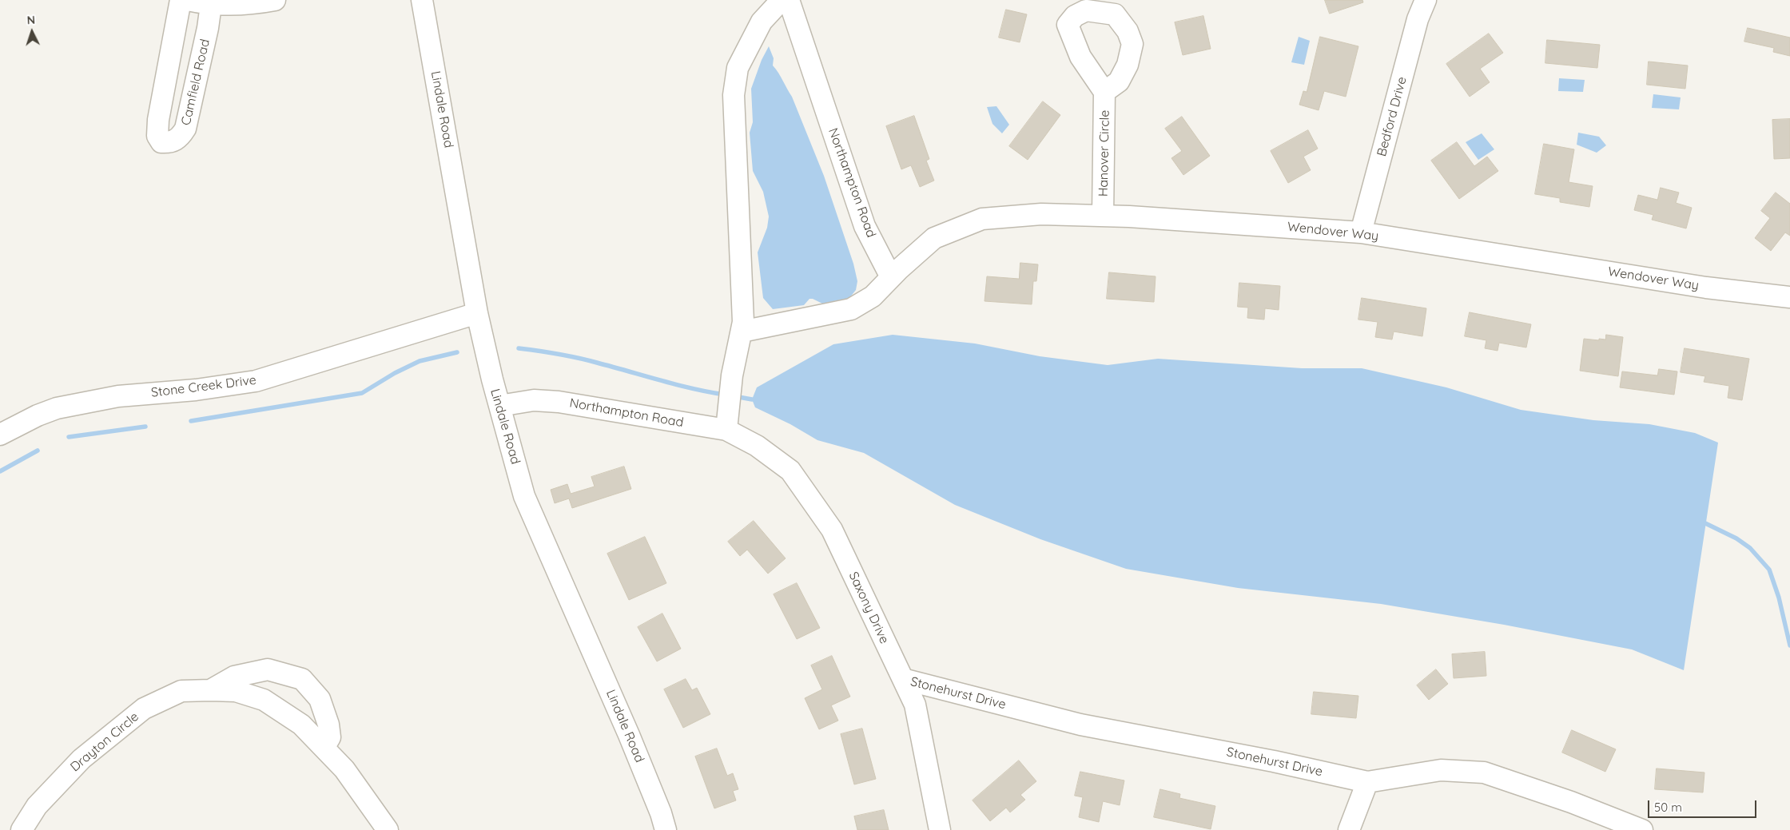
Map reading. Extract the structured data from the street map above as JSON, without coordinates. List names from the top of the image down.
{
  "streets": {
    "street": [
      "Camfield Road",
      "Lindale Road",
      "Bedford Drive",
      "Hanover Circle",
      "Northampton Road",
      "Wendover Way",
      "Stone Creek Drive",
      "Saxony Drive",
      "Stonehurst Drive",
      "Drayton Circle"
    ]
  },
  "crossings": [
    ["Lindale Road", "Northampton Road"],
    ["Lindale Road", "Stone Creek Drive"],
    ["Bedford Drive", "Wendover Way"],
    ["Hanover Circle", "Wendover Way"],
    ["Northampton Road", "Wendover Way"],
    ["Northampton Road", "Saxony Drive"],
    ["Saxony Drive", "Stonehurst Drive"]
  ],
  "scale_bar": "50 m",
  "north": "top"
}
